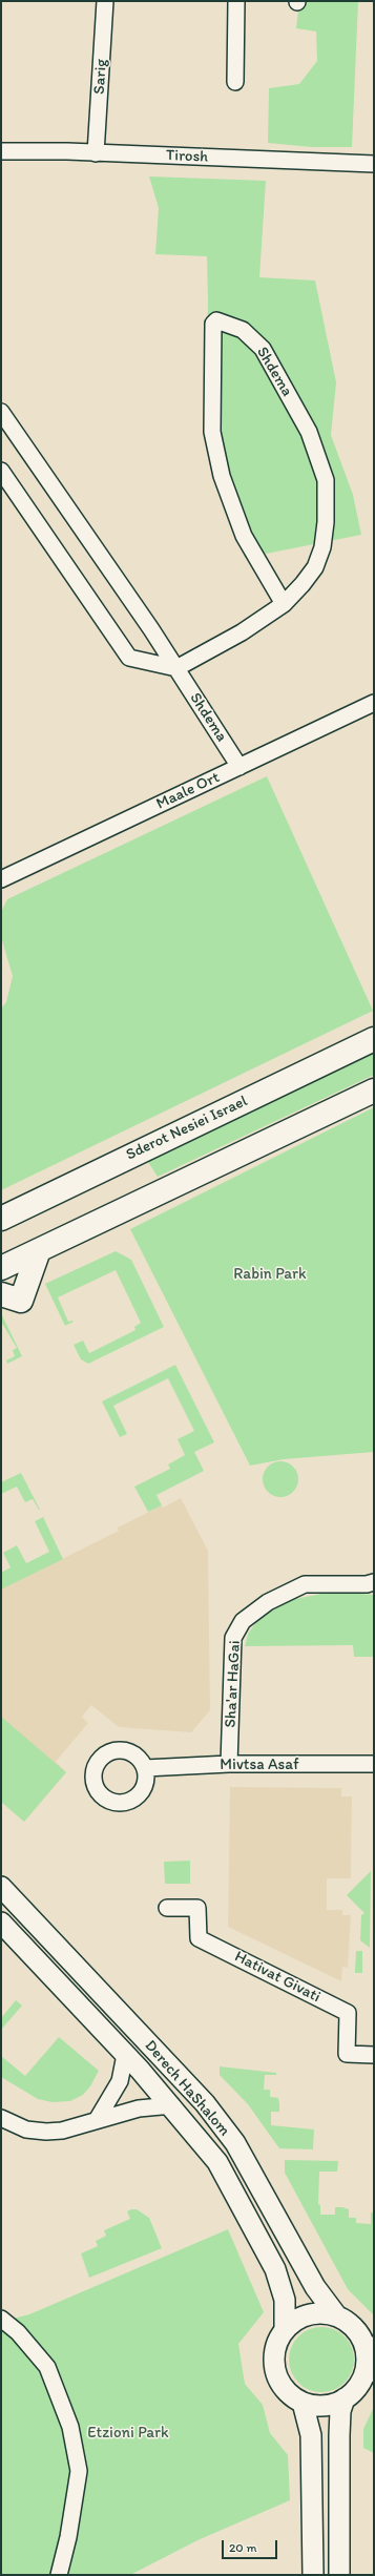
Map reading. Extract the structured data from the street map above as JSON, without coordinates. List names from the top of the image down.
{
  "streets": {
    "main road": ["Sderot Nesiei Israel"],
    "street": [
      "Sarig",
      "Tirosh",
      "Shdema",
      "Maale Ort",
      "Sha'ar HaGai",
      "Mivtsa Asaf",
      "Hativat Givati",
      "Derech HaShalom"
    ]
  },
  "crossings": [
    ["Sarig", "Tirosh"],
    ["Shdema", "Maale Ort"],
    ["Sha'ar HaGai", "Mivtsa Asaf"]
  ],
  "parks": ["Rabin Park", "Etzioni Park"],
  "scale_bar": "20 m"
}
